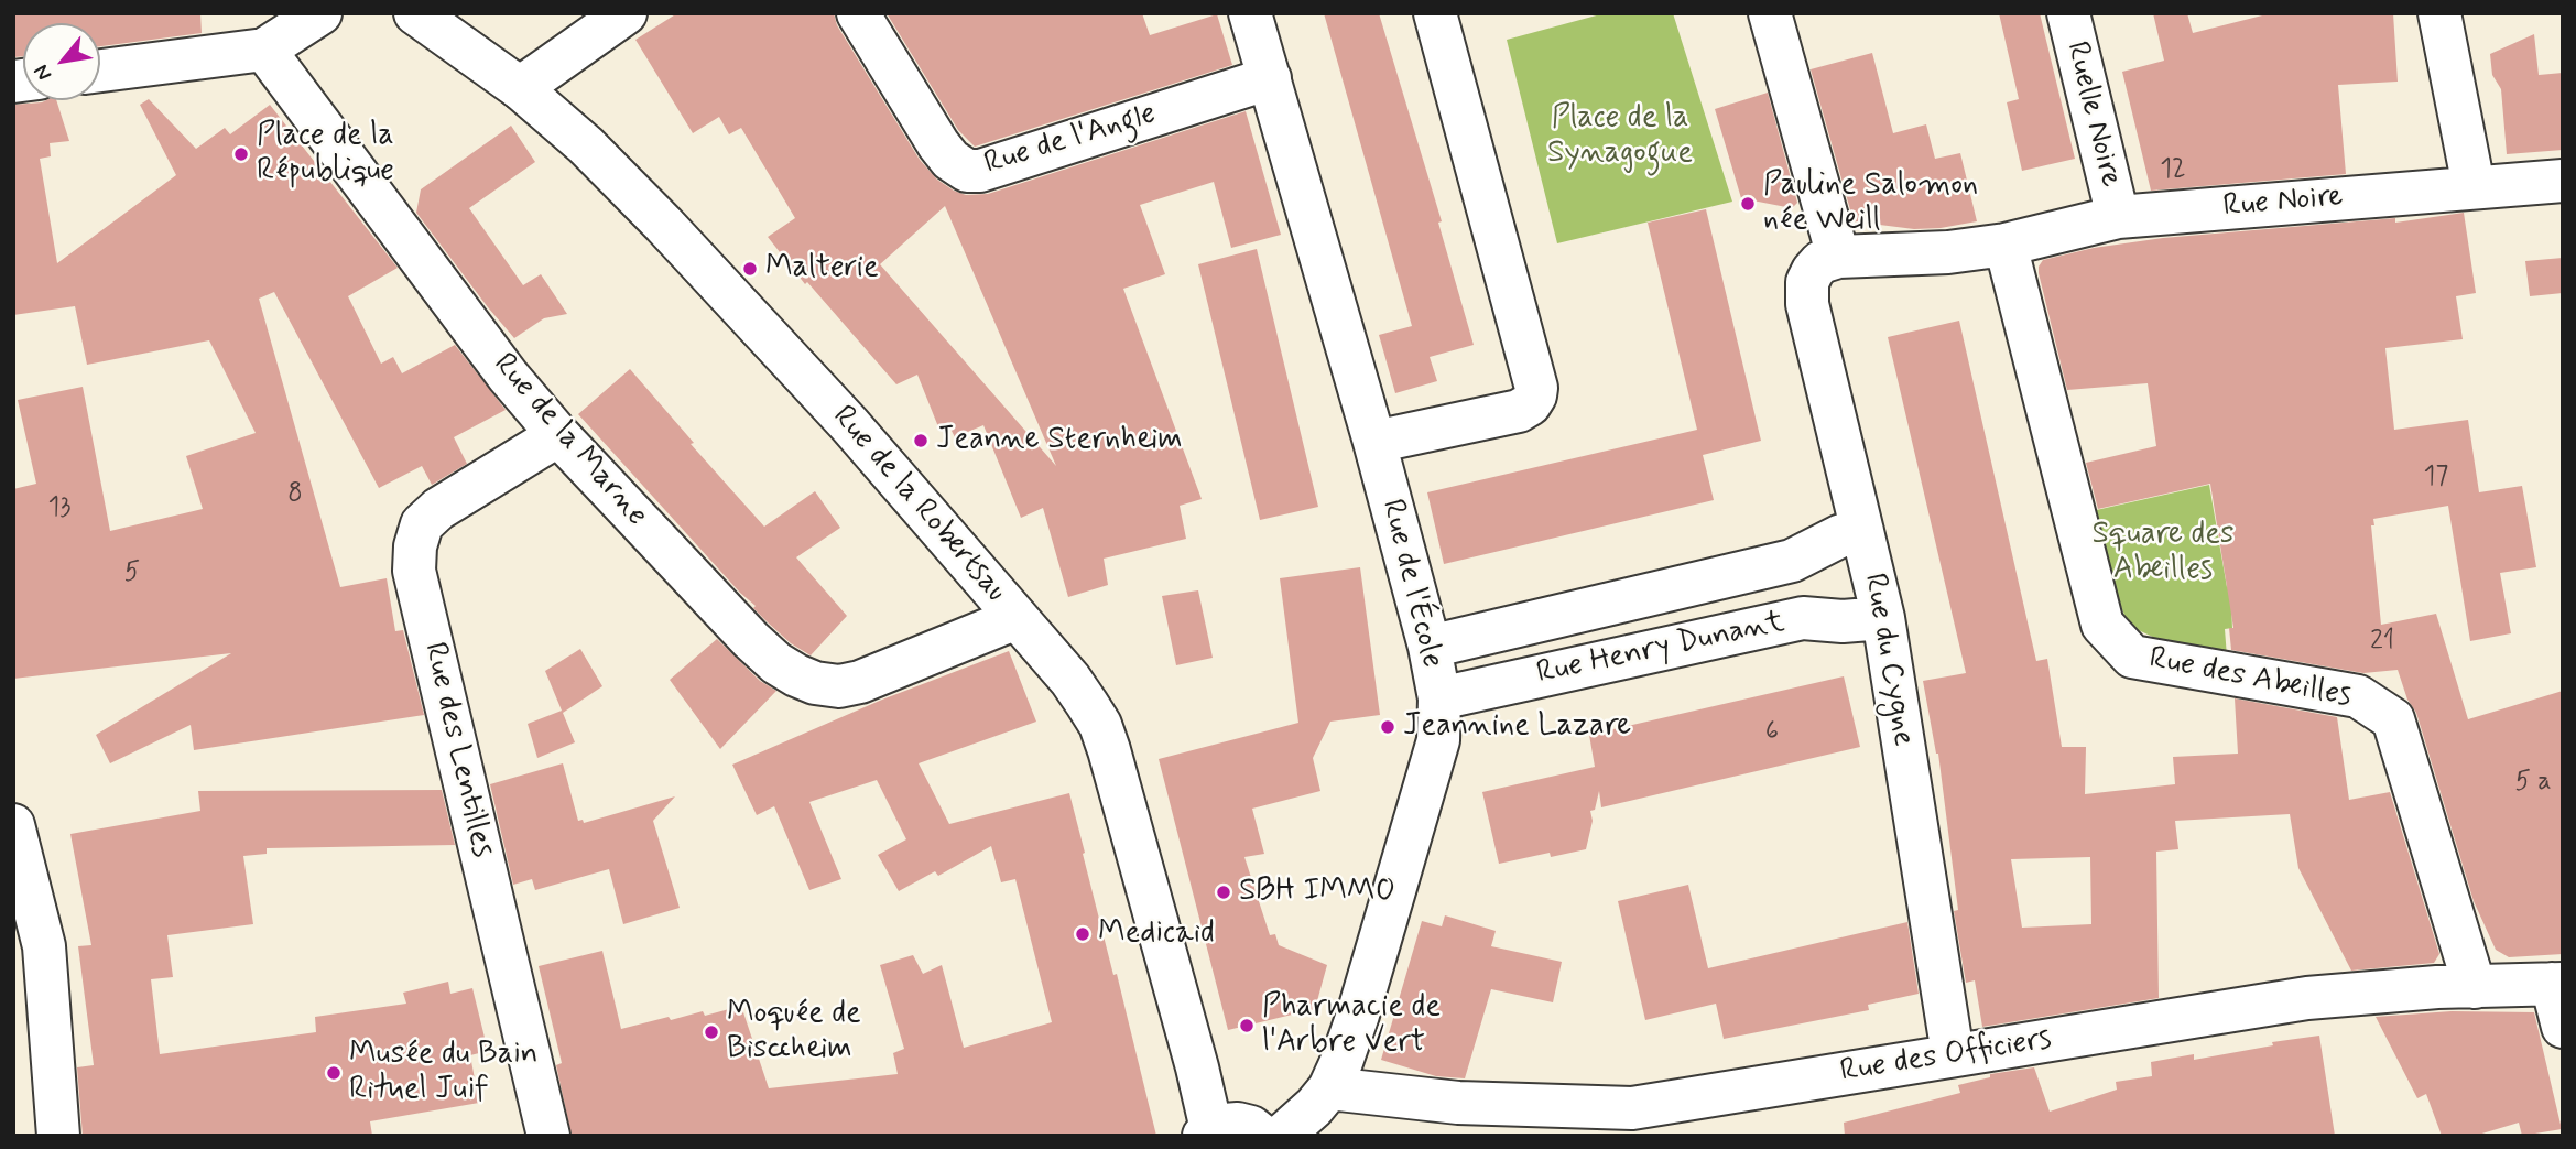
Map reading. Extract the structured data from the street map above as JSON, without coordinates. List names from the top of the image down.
{
  "streets": {
    "street": [
      "Ruelle Noire",
      "Rue de l'Angle",
      "Rue Noire",
      "Rue de la Marne",
      "Rue de la Robertsau",
      "Rue de l'École",
      "Rue Henry Dunant",
      "Rue du Cygne",
      "Rue des Abeilles",
      "Rue des Lentilles",
      "Rue des Officiers"
    ]
  },
  "crossings": [
    ["Ruelle Noire", "Rue Noire"],
    ["Rue de l'Angle", "Rue de l'École"],
    ["Rue Noire", "Rue des Abeilles"],
    ["Rue de la Marne", "Rue de la Robertsau"],
    ["Rue de la Marne", "Rue des Lentilles"],
    ["Rue de l'École", "Rue Henry Dunant"],
    ["Rue de l'École", "Rue des Officiers"],
    ["Rue Henry Dunant", "Rue du Cygne"],
    ["Rue du Cygne", "Rue des Officiers"],
    ["Rue des Abeilles", "Rue des Officiers"]
  ],
  "parks": ["Place de la Synagogue", "Square des Abeilles"],
  "places": [
    "Place de la République",
    "Pauline Salomon née Weill",
    "Malterie",
    "Jeanne Sternheim",
    "Jeannine Lazare",
    "SBH IMMO",
    "Medicaid",
    "Pharmacie de l'Arbre Vert",
    "Moquée de Bisccheim",
    "Musée du Bain Rituel Juif"
  ],
  "house_numbers": [
    "12",
    "17",
    "8",
    "13",
    "5",
    "21",
    "6",
    "5 a"
  ],
  "north": "bottom left"
}
